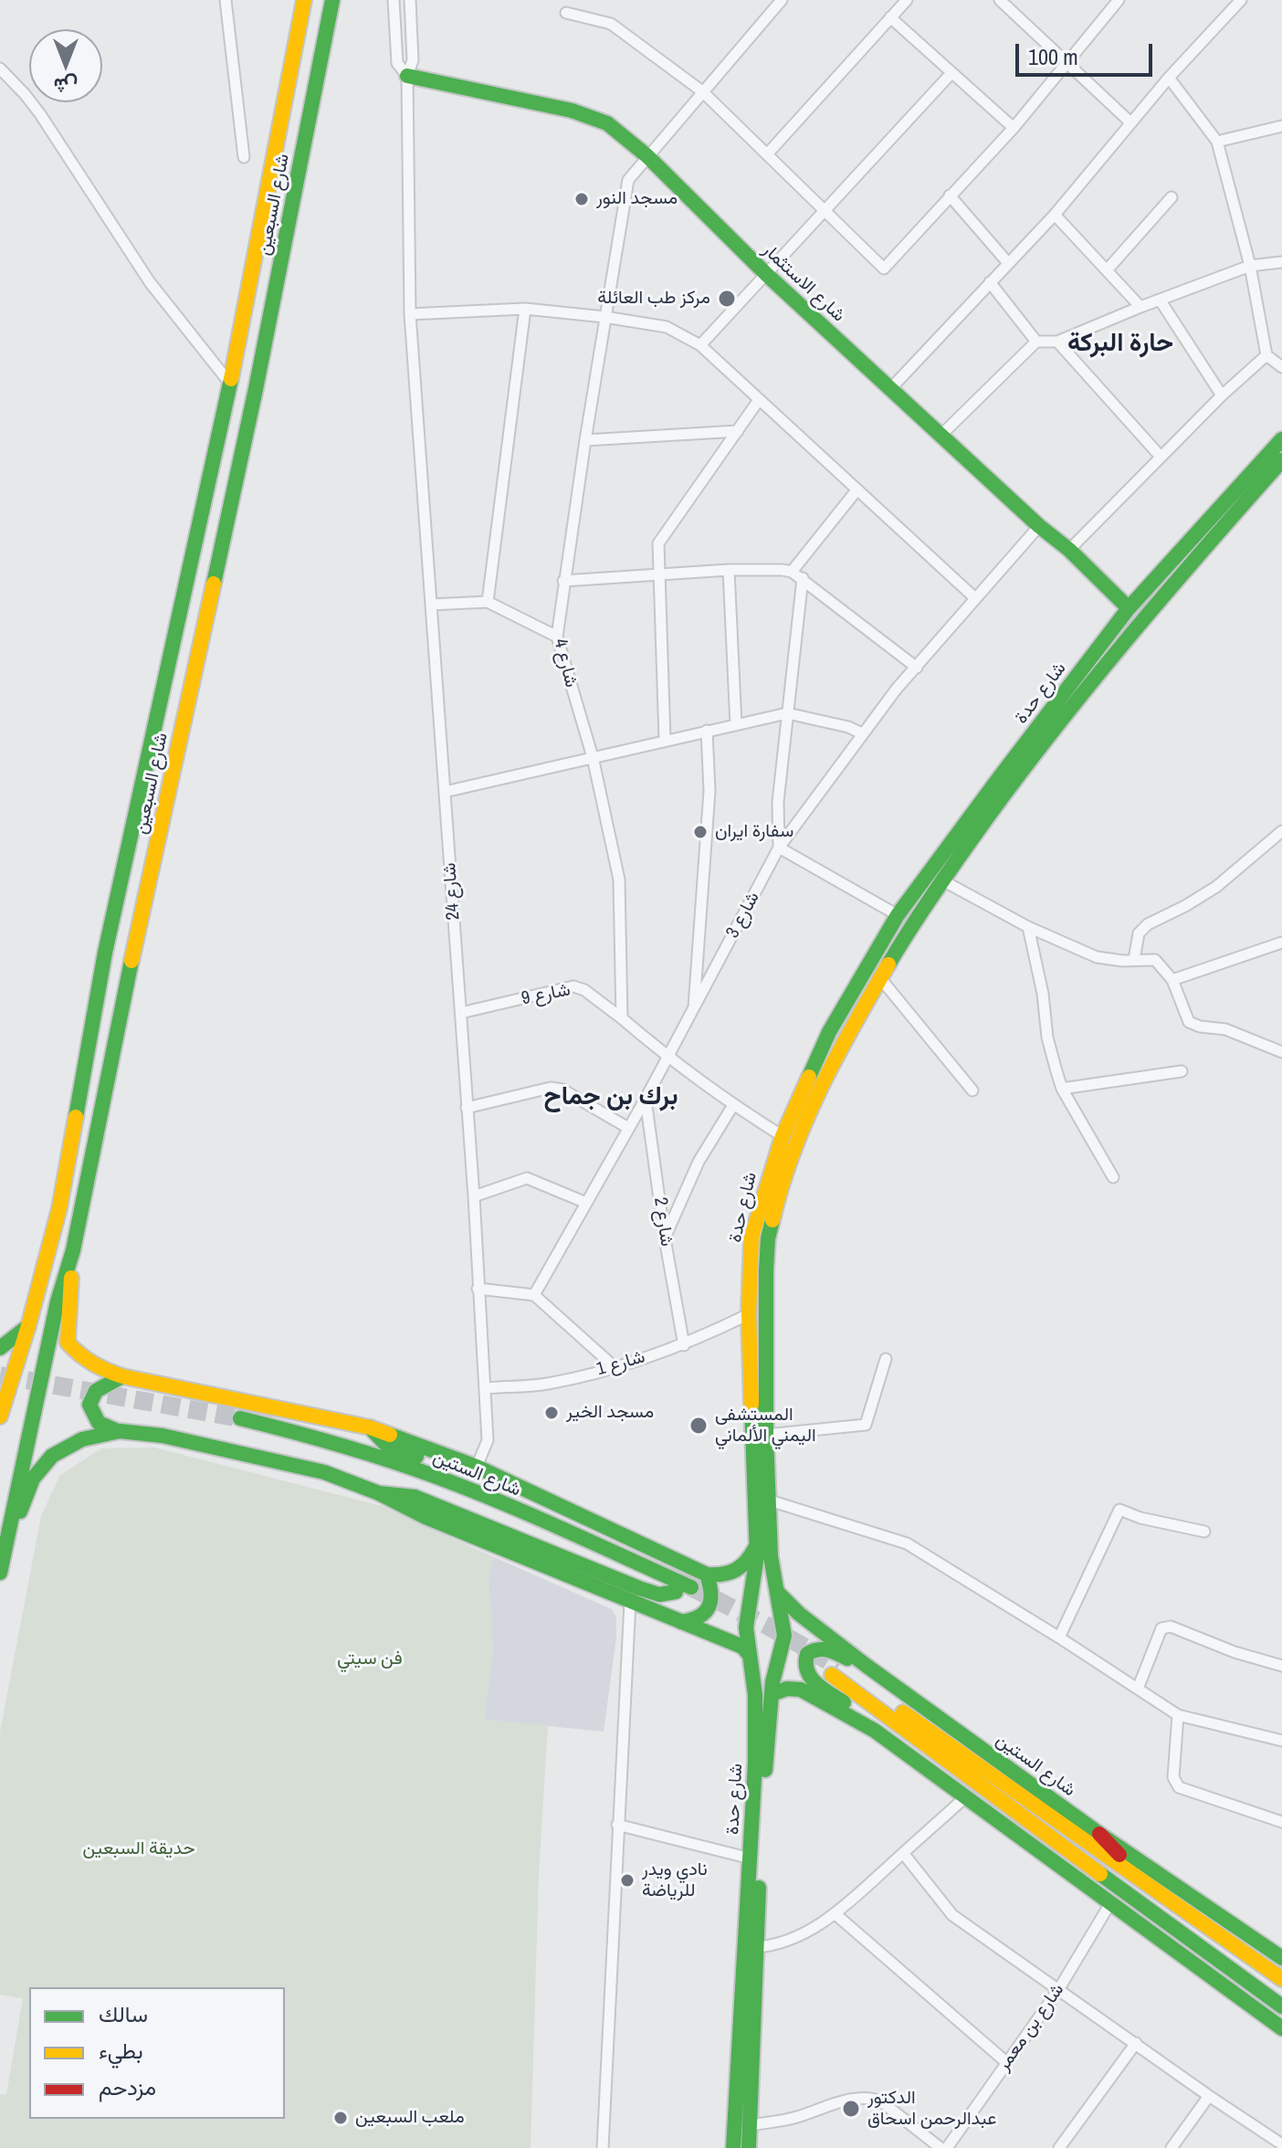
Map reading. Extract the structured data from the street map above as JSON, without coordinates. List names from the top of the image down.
{
  "streets": {
    "main road": [
      "شارع السبعين",
      "شارع الاستثمار",
      "شارع حدة",
      "شارع الستين"
    ],
    "street": [
      "شارع 4",
      "شارع 24",
      "شارع 3",
      "شارع 9",
      "شارع 2",
      "شارع 1",
      "شارع بن معمر"
    ]
  },
  "crossings": [
    ["شارع الاستثمار", "شارع 4"],
    ["شارع الاستثمار", "شارع حدة"],
    ["شارع الاستثمار", "شارع 24"],
    ["شارع الاستثمار", "شارع 3"],
    ["شارع 4", "شارع 9"],
    ["شارع حدة", "شارع 1"],
    ["شارع حدة", "شارع الستين"],
    ["شارع 24", "شارع 9"],
    ["شارع 24", "شارع 1"],
    ["شارع 3", "شارع 2"],
    ["شارع 2", "شارع 1"]
  ],
  "districts": ["حارة البركة", "برك بن جماح"],
  "parks": ["فن سيتي", "حديقة السبعين"],
  "places": [
    "مسجد النور",
    "مركز طب العائلة",
    "سفارة ايران",
    "مسجد الخير",
    "المستشفى اليمني الألماني",
    "نادي ويدر للرياضة",
    "الدكتور عبدالرحمن اسحاق",
    "ملعب السبعين"
  ],
  "legend": ["سالك", "بطيء", "مزدحم"],
  "scale_bar": "100 m",
  "north": "bottom"
}
